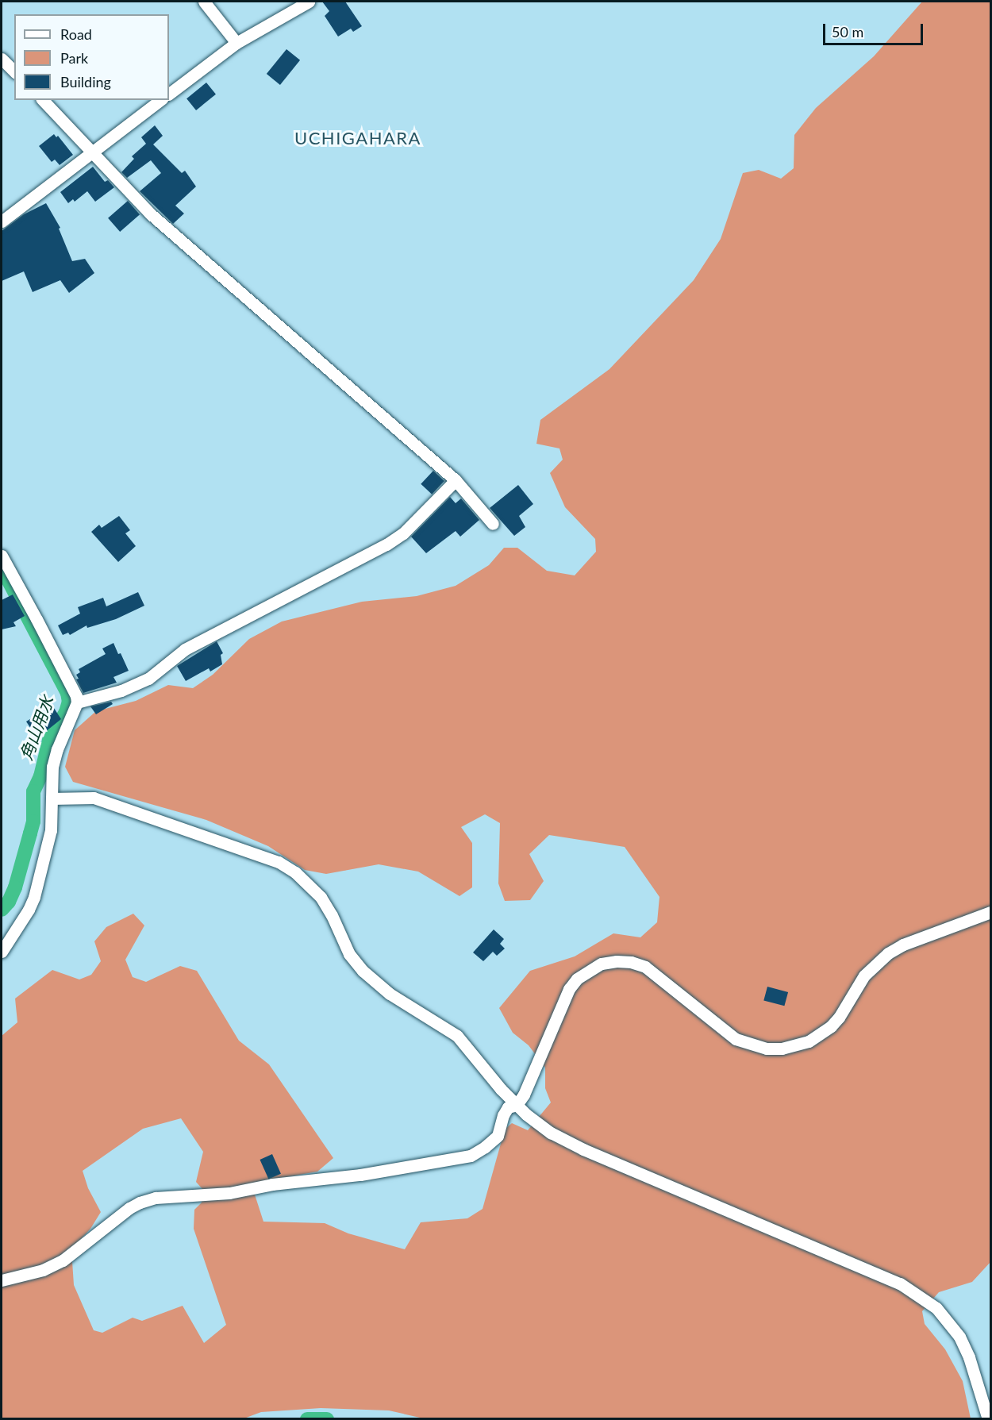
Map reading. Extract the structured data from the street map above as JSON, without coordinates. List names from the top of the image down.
{
  "districts": ["UCHIGAHARA"],
  "water": ["角山用水"],
  "legend": ["Road", "Park", "Building"],
  "scale_bar": "50 m"
}
